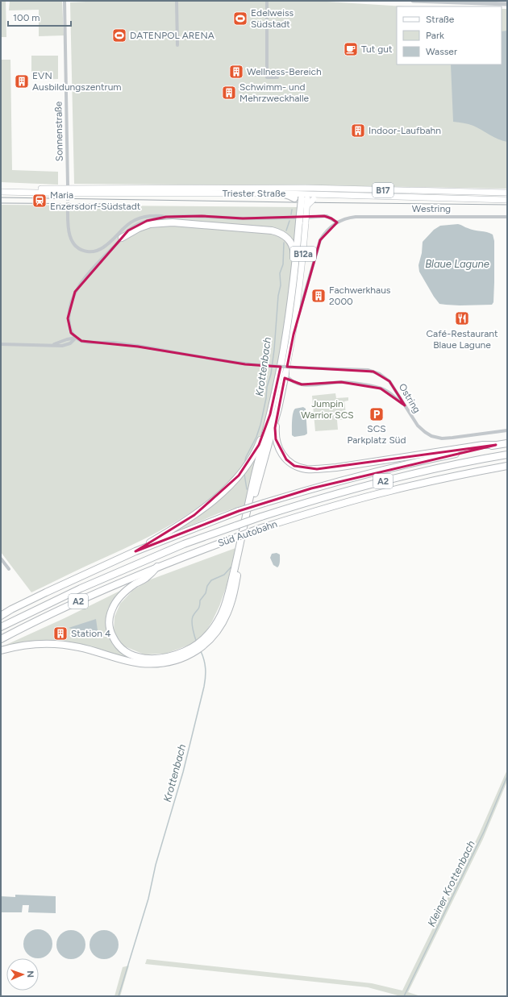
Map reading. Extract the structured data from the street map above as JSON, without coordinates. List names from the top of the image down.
{
  "streets": {
    "highway": ["A2", "Süd Autobahn"],
    "main road": ["B17", "Triester Straße", "B12a"],
    "street": ["Sonnenstraße", "Westring", "Ostring"]
  },
  "crossings": [
    ["B17", "B12a"]
  ],
  "water": ["Blaue Lagune", "Krottenbach", "Kleiner Krottenbach"],
  "parks": ["Jumpin Warrior SCS"],
  "places": {
    "sports": ["Edelweiss Südstadt", "DATENPOL ARENA"],
    "cafe": ["Tut gut"],
    "building": [
      "Wellness-Bereich",
      "EVN Ausbildungszentrum",
      "Schwimm- und Mehrzweckhalle",
      "Indoor-Laufbahn",
      "Fachwerkhaus 2000",
      "Station 4"
    ],
    "station": ["Maria Enzersdorf-Südstadt"],
    "restaurant": ["Café-Restaurant Blaue Lagune"],
    "parking": ["SCS Parkplatz Süd"]
  },
  "legend": ["Straße", "Park", "Wasser"],
  "scale_bar": "100 m",
  "north": "right"
}
